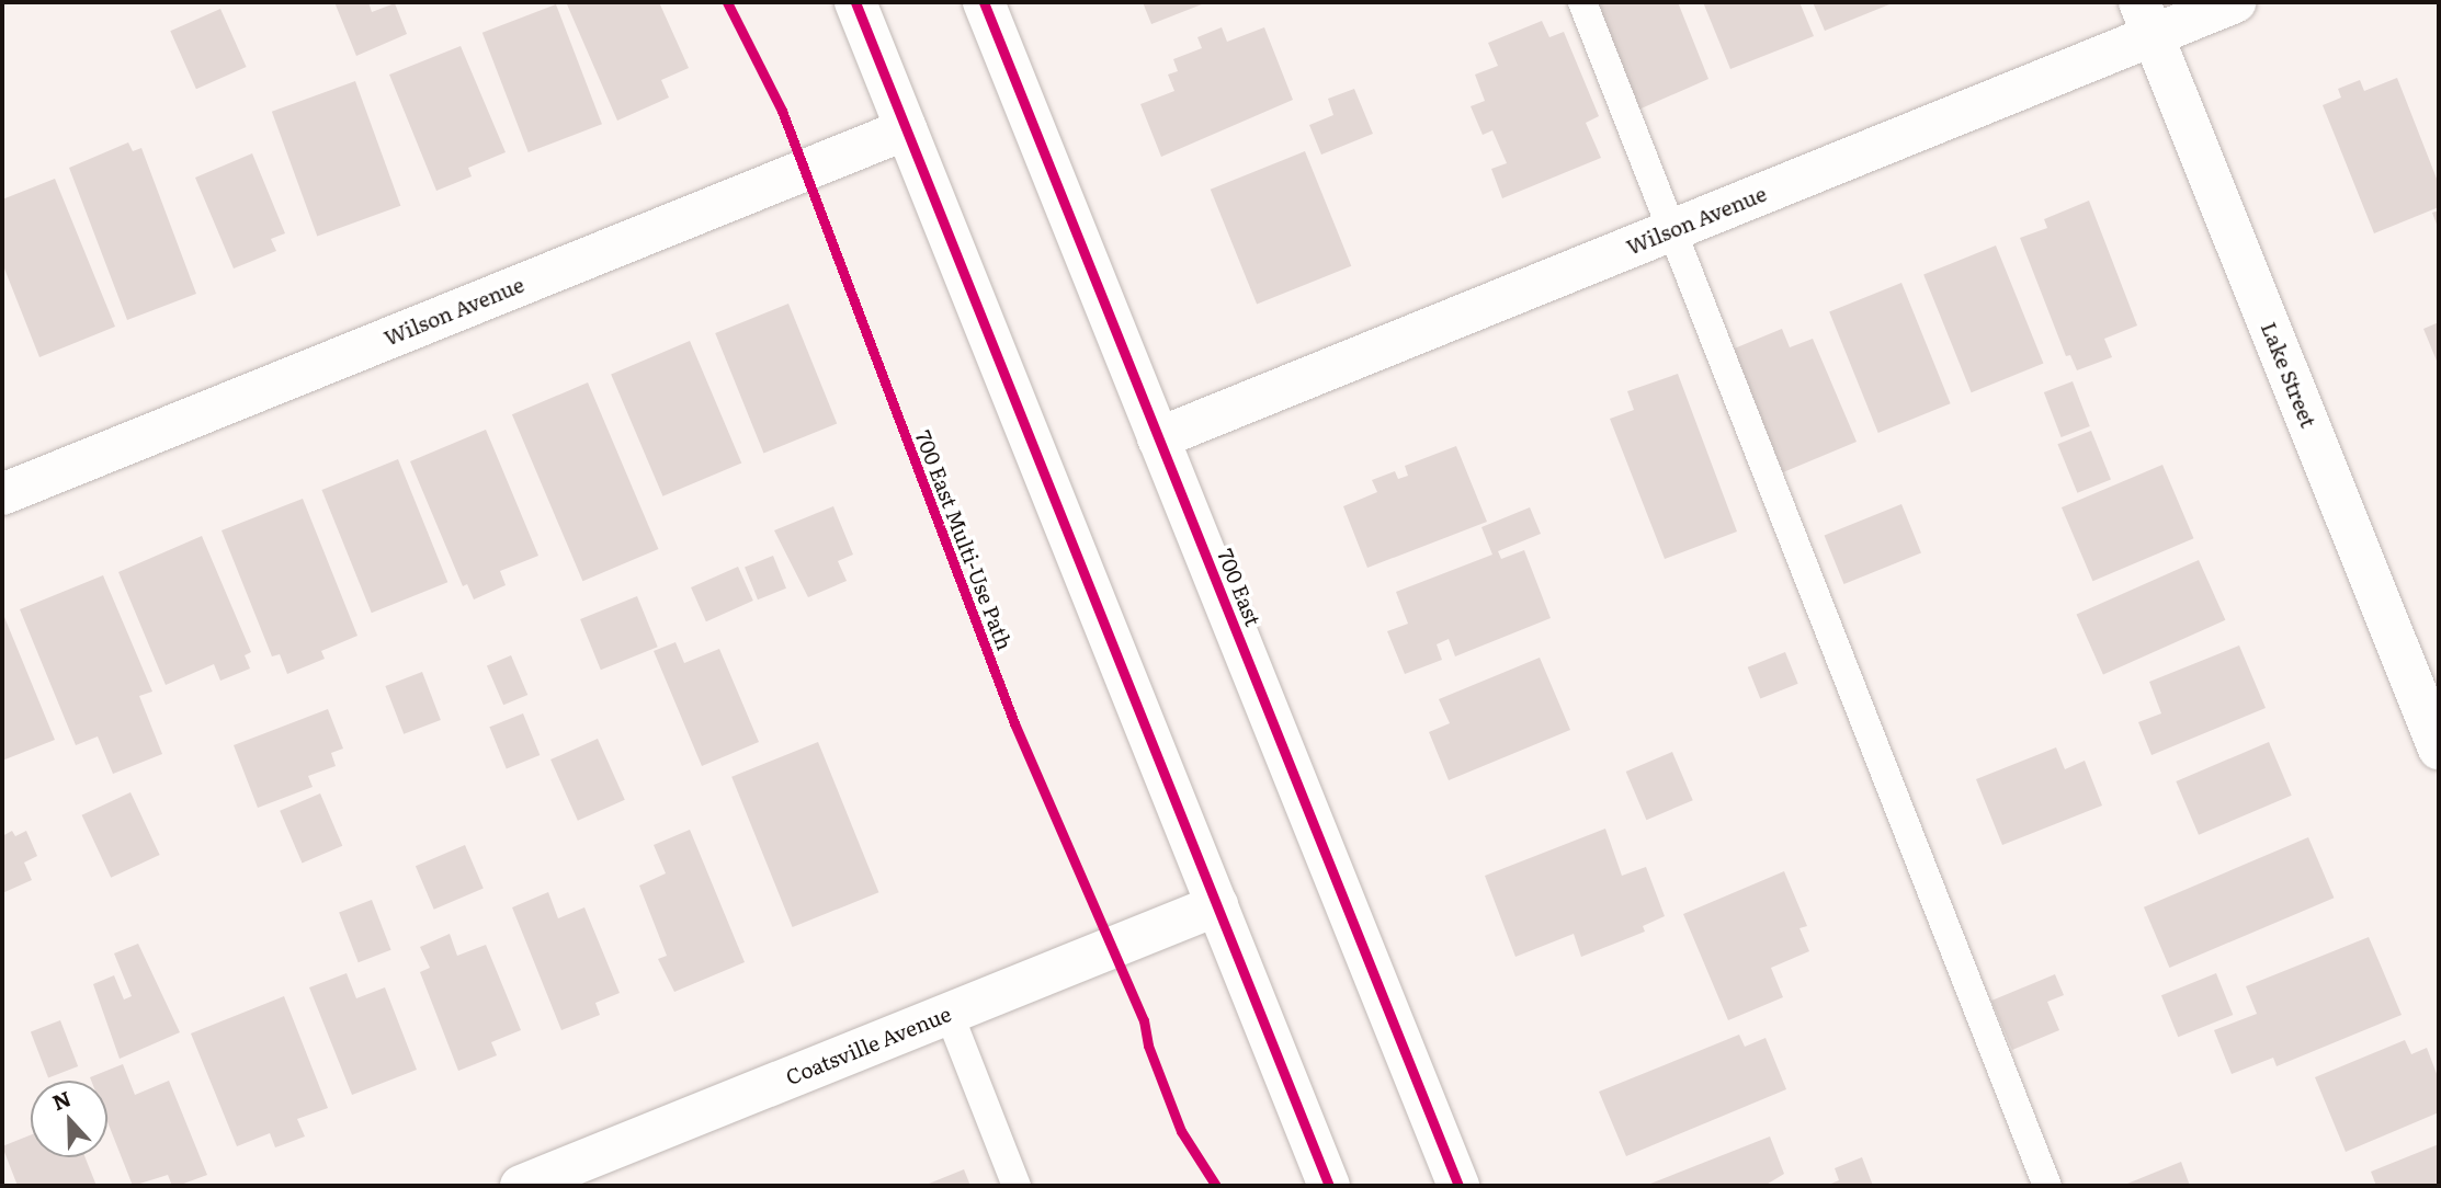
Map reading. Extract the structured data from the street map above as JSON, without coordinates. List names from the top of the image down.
{
  "streets": {
    "street": [
      "Wilson Avenue",
      "Lake Street",
      "700 East",
      "Coatsville Avenue"
    ],
    "cycle path": ["700 East Multi-Use Path"]
  },
  "crossings": [
    ["Wilson Avenue", "Lake Street"],
    ["Wilson Avenue", "700 East"]
  ],
  "north": "top"
}
